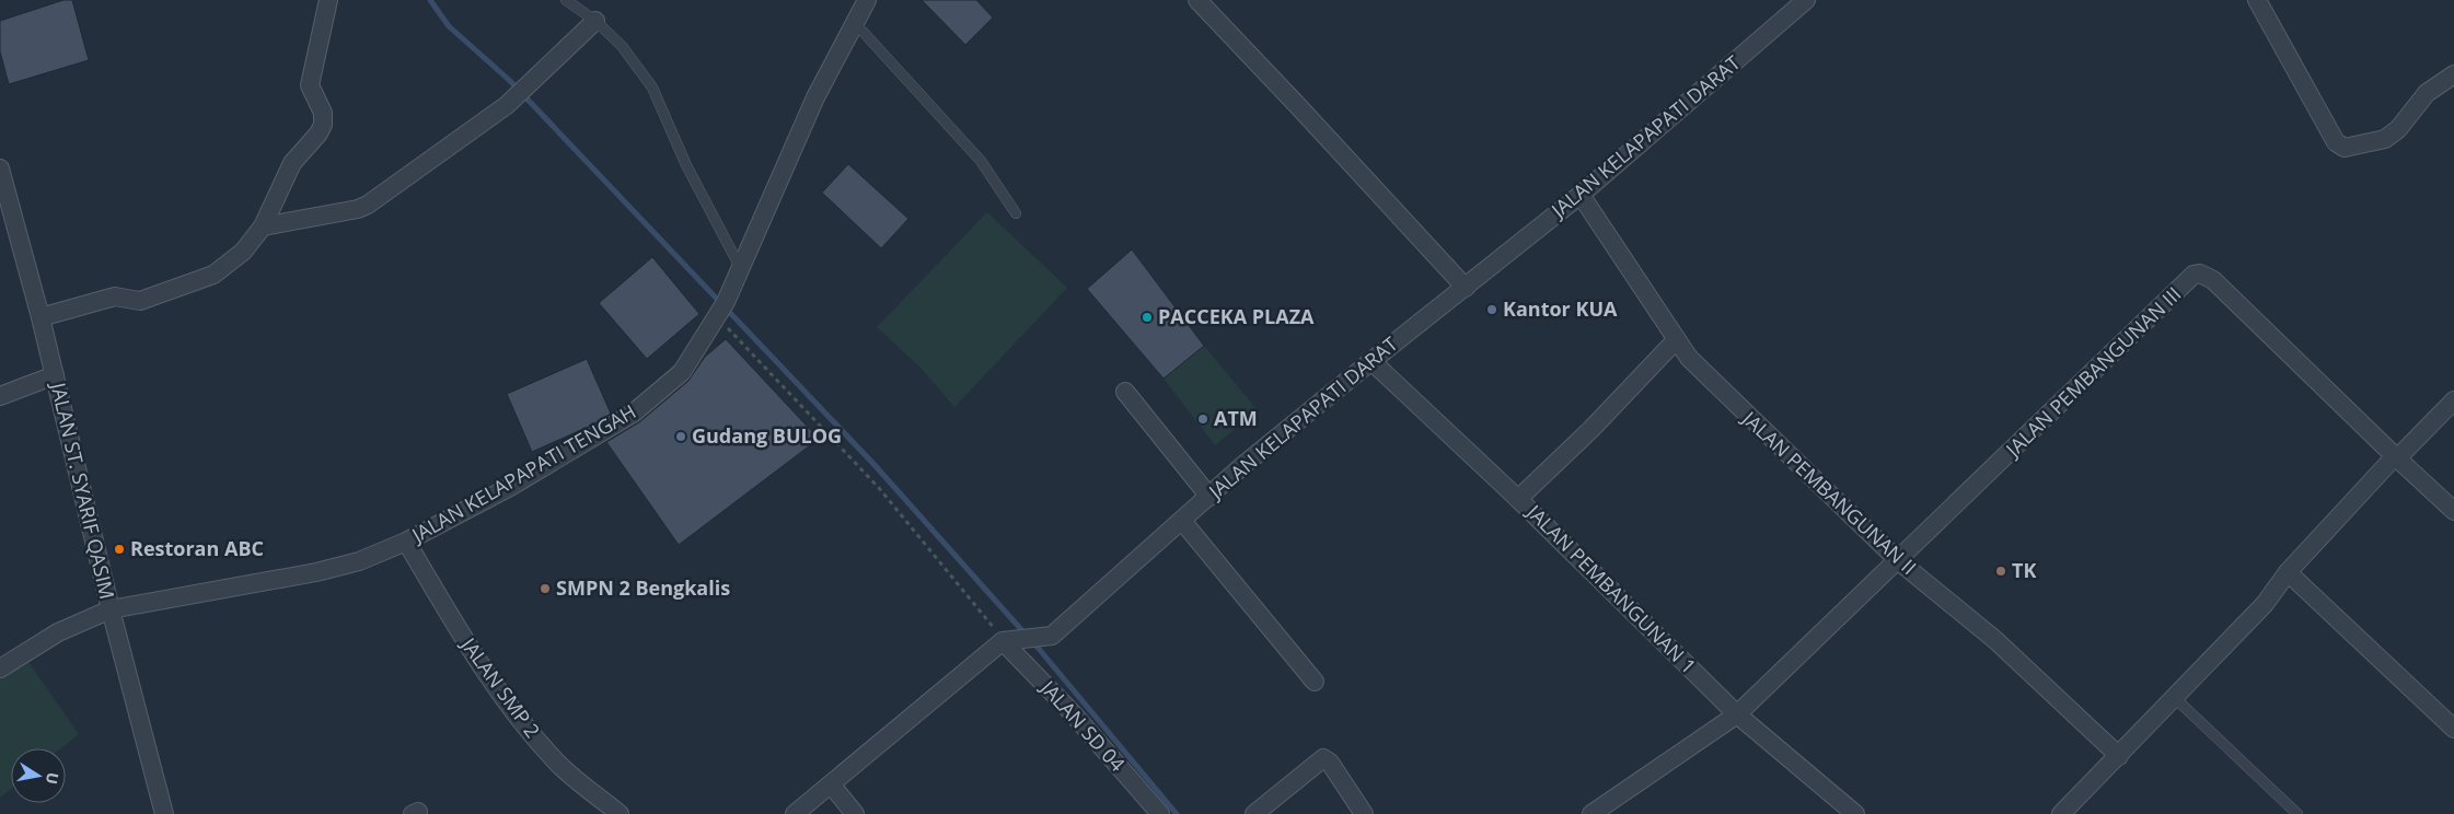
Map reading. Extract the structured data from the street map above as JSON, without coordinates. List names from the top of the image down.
{
  "streets": {
    "street": [
      "JALAN KELAPAPATI DARAT",
      "JALAN PEMBANGUNAN III",
      "JALAN KELAPAPATI TENGAH",
      "JALAN ST. SYARIF QASIM",
      "JALAN PEMBANGUNAN II",
      "JALAN PEMBANGUNAN 1",
      "JALAN SMP 2",
      "JALAN SD 04"
    ]
  },
  "crossings": [
    ["JALAN KELAPAPATI DARAT", "JALAN PEMBANGUNAN II"],
    ["JALAN KELAPAPATI DARAT", "JALAN PEMBANGUNAN 1"],
    ["JALAN KELAPAPATI DARAT", "JALAN SD 04"],
    ["JALAN PEMBANGUNAN III", "JALAN PEMBANGUNAN II"],
    ["JALAN PEMBANGUNAN III", "JALAN PEMBANGUNAN 1"],
    ["JALAN KELAPAPATI TENGAH", "JALAN ST. SYARIF QASIM"],
    ["JALAN KELAPAPATI TENGAH", "JALAN SMP 2"]
  ],
  "places": [
    "Kantor KUA",
    "PACCEKA PLAZA",
    "ATM",
    "Gudang BULOG",
    "Restoran ABC",
    "TK",
    "SMPN 2 Bengkalis"
  ],
  "north": "right"
}
